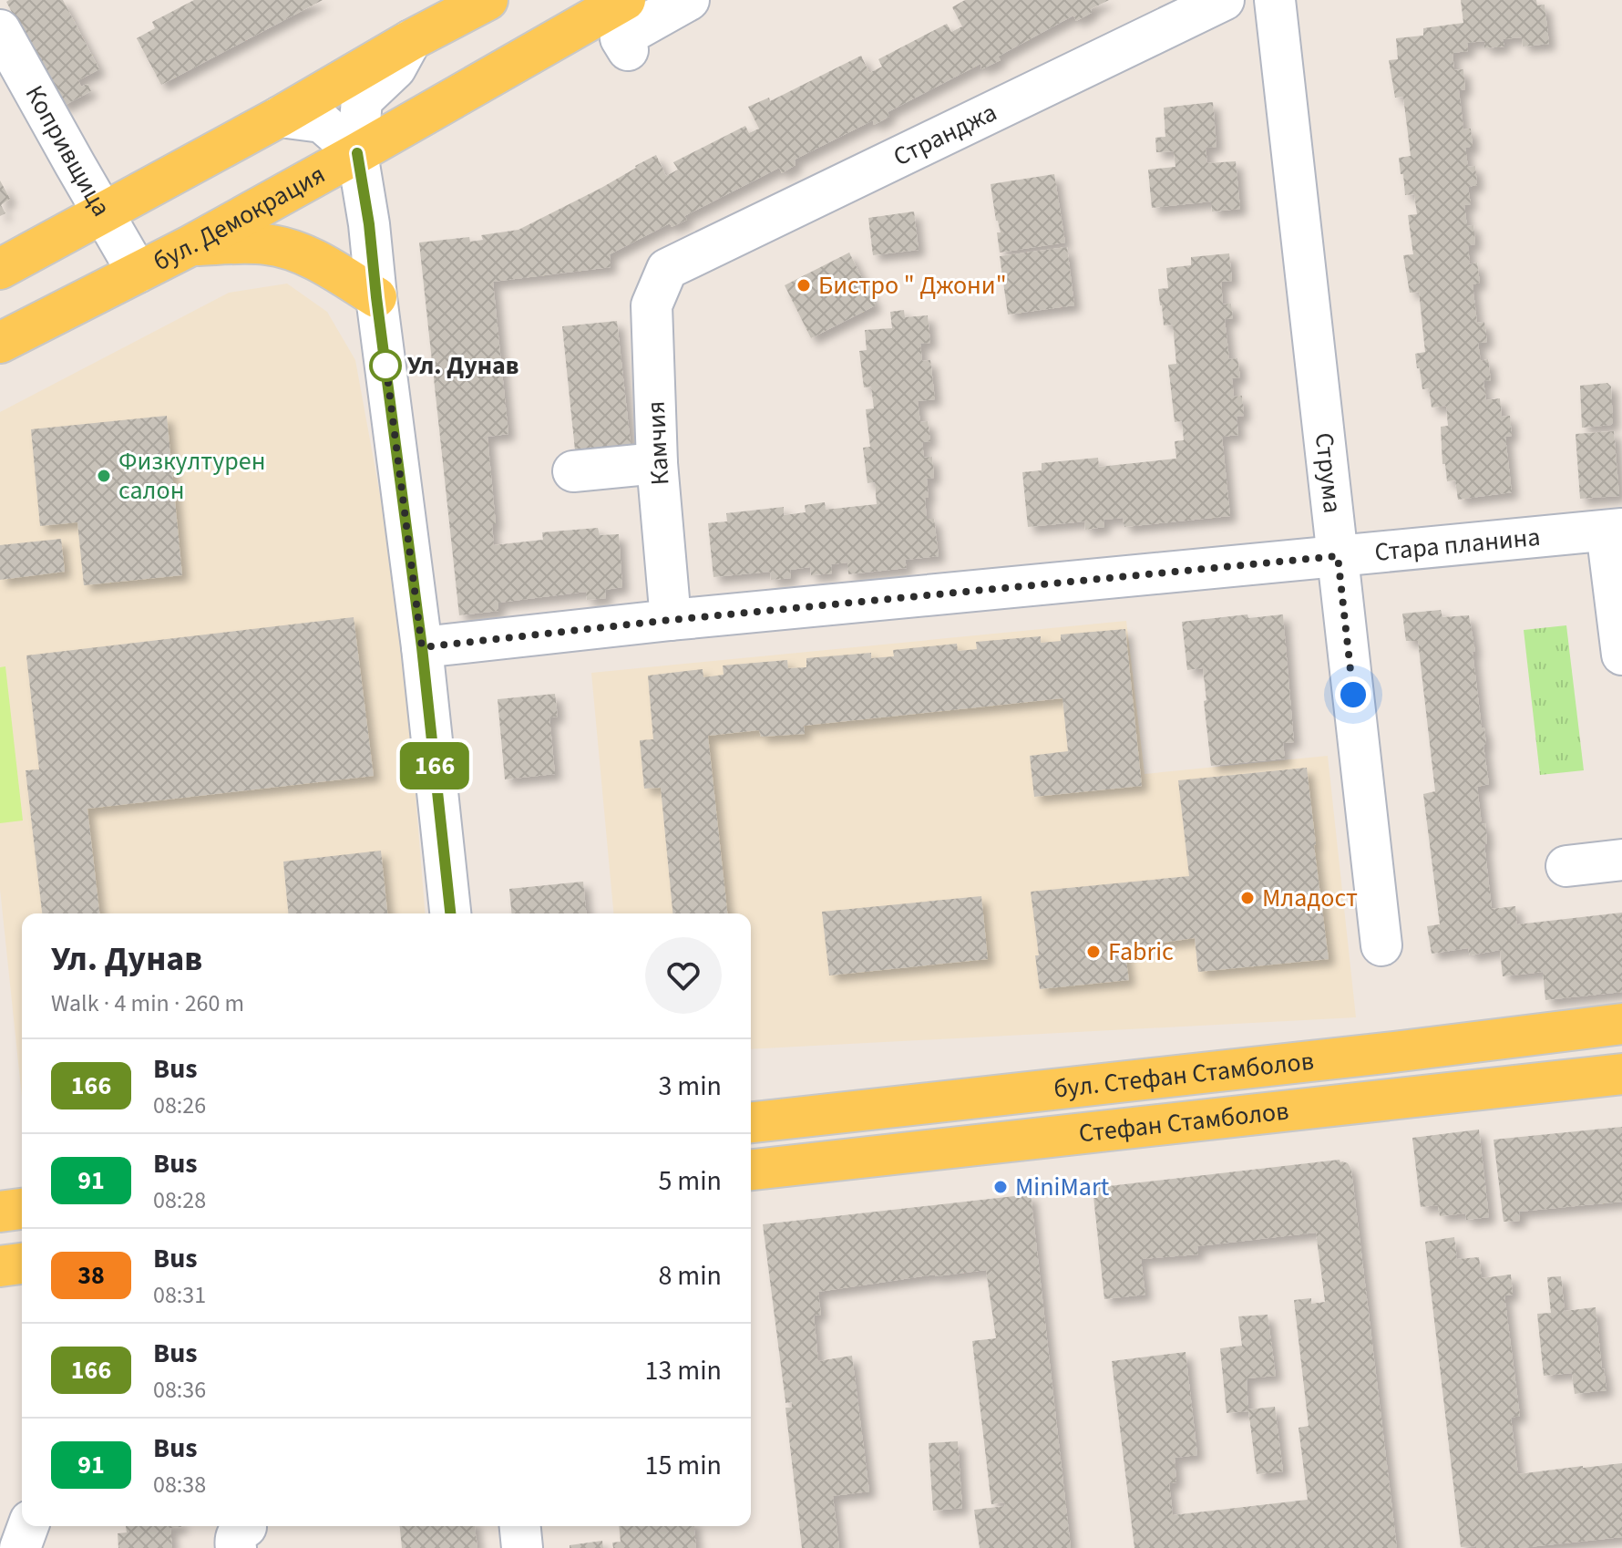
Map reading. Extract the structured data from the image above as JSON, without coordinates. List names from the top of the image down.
{
  "streets": {
    "main road": ["бул. Демокрация", "бул. Стефан Стамболов", "Стефан Стамболов"],
    "street": [
      "Странджа",
      "Копривщица",
      "Камчия",
      "Струма",
      "Стара планина"
    ]
  },
  "crossings": [
    ["Странджа", "Камчия"],
    ["Копривщица", "бул. Демокрация"],
    ["Камчия", "Стара планина"],
    ["Струма", "Стара планина"]
  ],
  "places": [
    "Бистро \" Джони\"",
    "Ул. Дунав",
    "Физкултурен салон",
    "Младост",
    "Fabric",
    "MiniMart"
  ],
  "lines": ["bus line 166"],
  "page": {
    "on_map": "166",
    "heading": ["Ул. Дунав", "Walk · 4 min · 260 m"],
    "list": [
      {
        "mark": "166",
        "name": "Bus",
        "note": "08:26",
        "value": "3 min"
      },
      {
        "mark": "91",
        "name": "Bus",
        "note": "08:28",
        "value": "5 min"
      },
      {
        "mark": "38",
        "name": "Bus",
        "note": "08:31",
        "value": "8 min"
      },
      {
        "mark": "166",
        "name": "Bus",
        "note": "08:36",
        "value": "13 min"
      },
      {
        "mark": "91",
        "name": "Bus",
        "note": "08:38",
        "value": "15 min"
      }
    ]
  }
}
